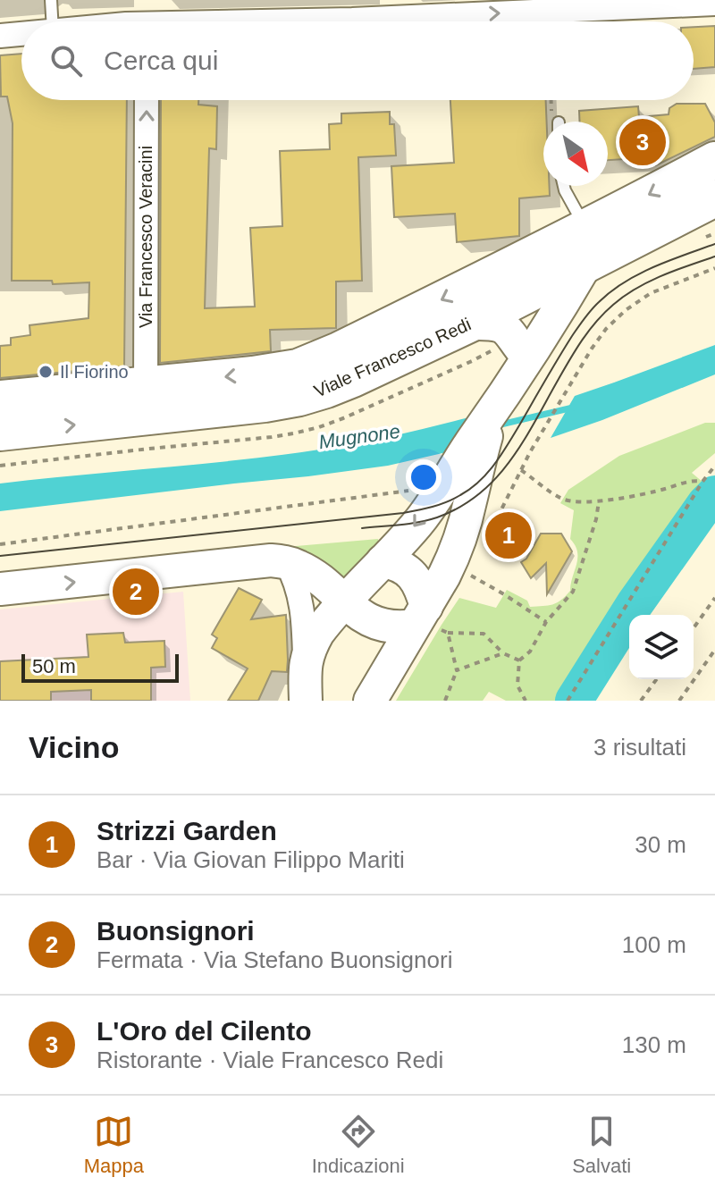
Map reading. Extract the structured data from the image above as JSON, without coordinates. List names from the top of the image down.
{
  "streets": {
    "main road": ["Viale Francesco Redi"],
    "street": ["Via Francesco Veracini"]
  },
  "crossings": [
    ["Via Francesco Veracini", "Viale Francesco Redi"]
  ],
  "one_way": ["Via Francesco Veracini"],
  "water": ["Mugnone"],
  "places": ["Il Fiorino"],
  "scale_bar": "50 m",
  "north": "bottom right",
  "page": {
    "search": "Cerca qui",
    "pins": ["3", "1", "2"],
    "scale": "50 m",
    "heading": ["Vicino", "3 risultati"],
    "list": [
      {
        "mark": "1",
        "name": "Strizzi Garden",
        "note": "Bar · Via Giovan Filippo Mariti",
        "value": "30 m"
      },
      {
        "mark": "2",
        "name": "Buonsignori",
        "note": "Fermata · Via Stefano Buonsignori",
        "value": "100 m"
      },
      {
        "mark": "3",
        "name": "L'Oro del Cilento",
        "note": "Ristorante · Viale Francesco Redi",
        "value": "130 m"
      }
    ],
    "nav": ["Mappa", "Indicazioni", "Salvati"]
  }
}
